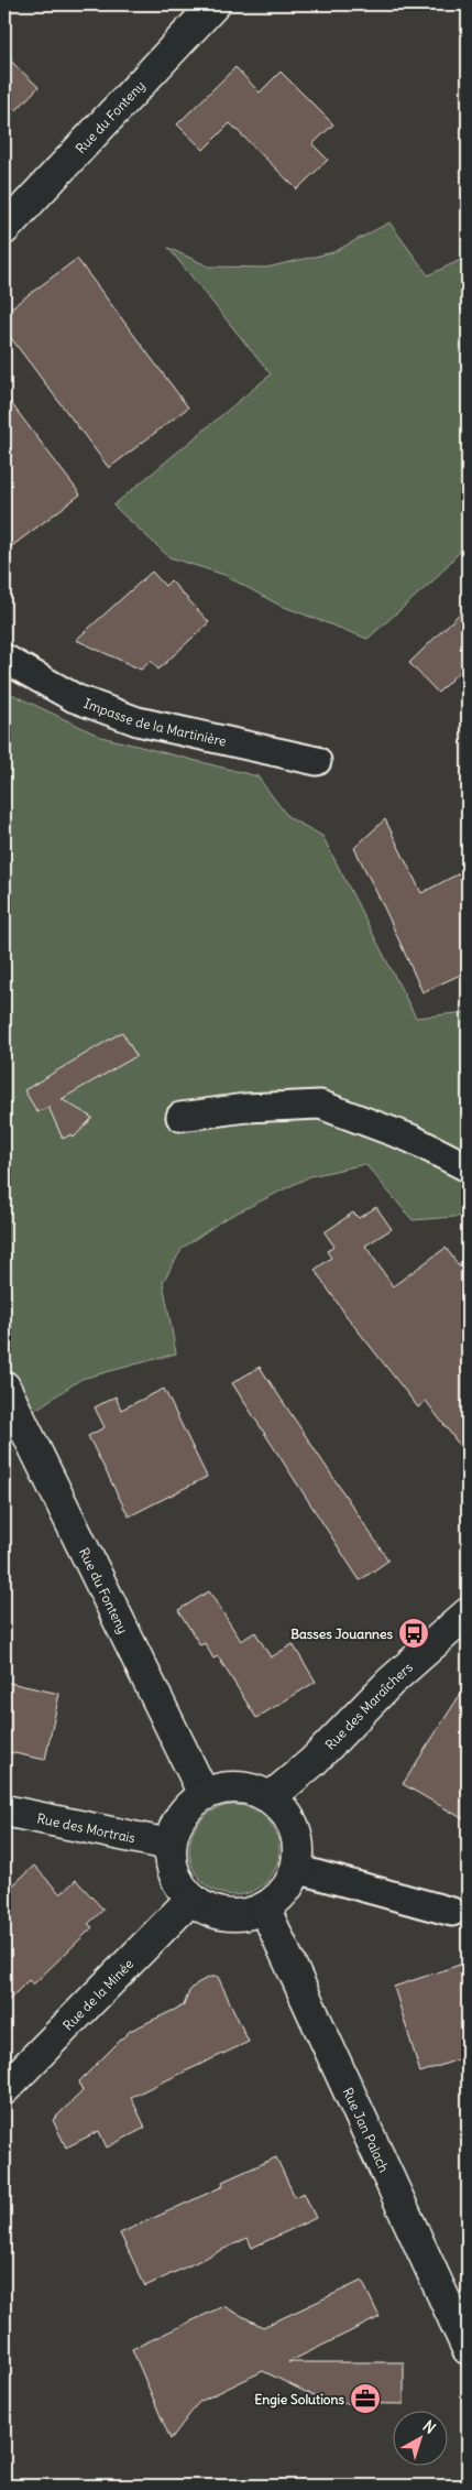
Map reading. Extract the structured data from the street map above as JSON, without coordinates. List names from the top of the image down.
{
  "streets": {
    "street": [
      "Rue du Fonteny",
      "Impasse de la Martinière",
      "Rue des Maraîchers",
      "Rue des Mortrais",
      "Rue de la Minée",
      "Rue Jan Palach"
    ]
  },
  "crossings": [
    ["Rue du Fonteny", "Rue des Maraîchers"],
    ["Rue du Fonteny", "Rue des Mortrais"],
    ["Rue du Fonteny", "Rue de la Minée"],
    ["Rue du Fonteny", "Rue Jan Palach"],
    ["Rue des Maraîchers", "Rue des Mortrais"],
    ["Rue des Maraîchers", "Rue de la Minée"],
    ["Rue des Maraîchers", "Rue Jan Palach"],
    ["Rue des Mortrais", "Rue de la Minée"],
    ["Rue des Mortrais", "Rue Jan Palach"],
    ["Rue de la Minée", "Rue Jan Palach"]
  ],
  "places": {
    "bus stop": ["Basses Jouannes"],
    "office": ["Engie Solutions"]
  },
  "north": "top right"
}
